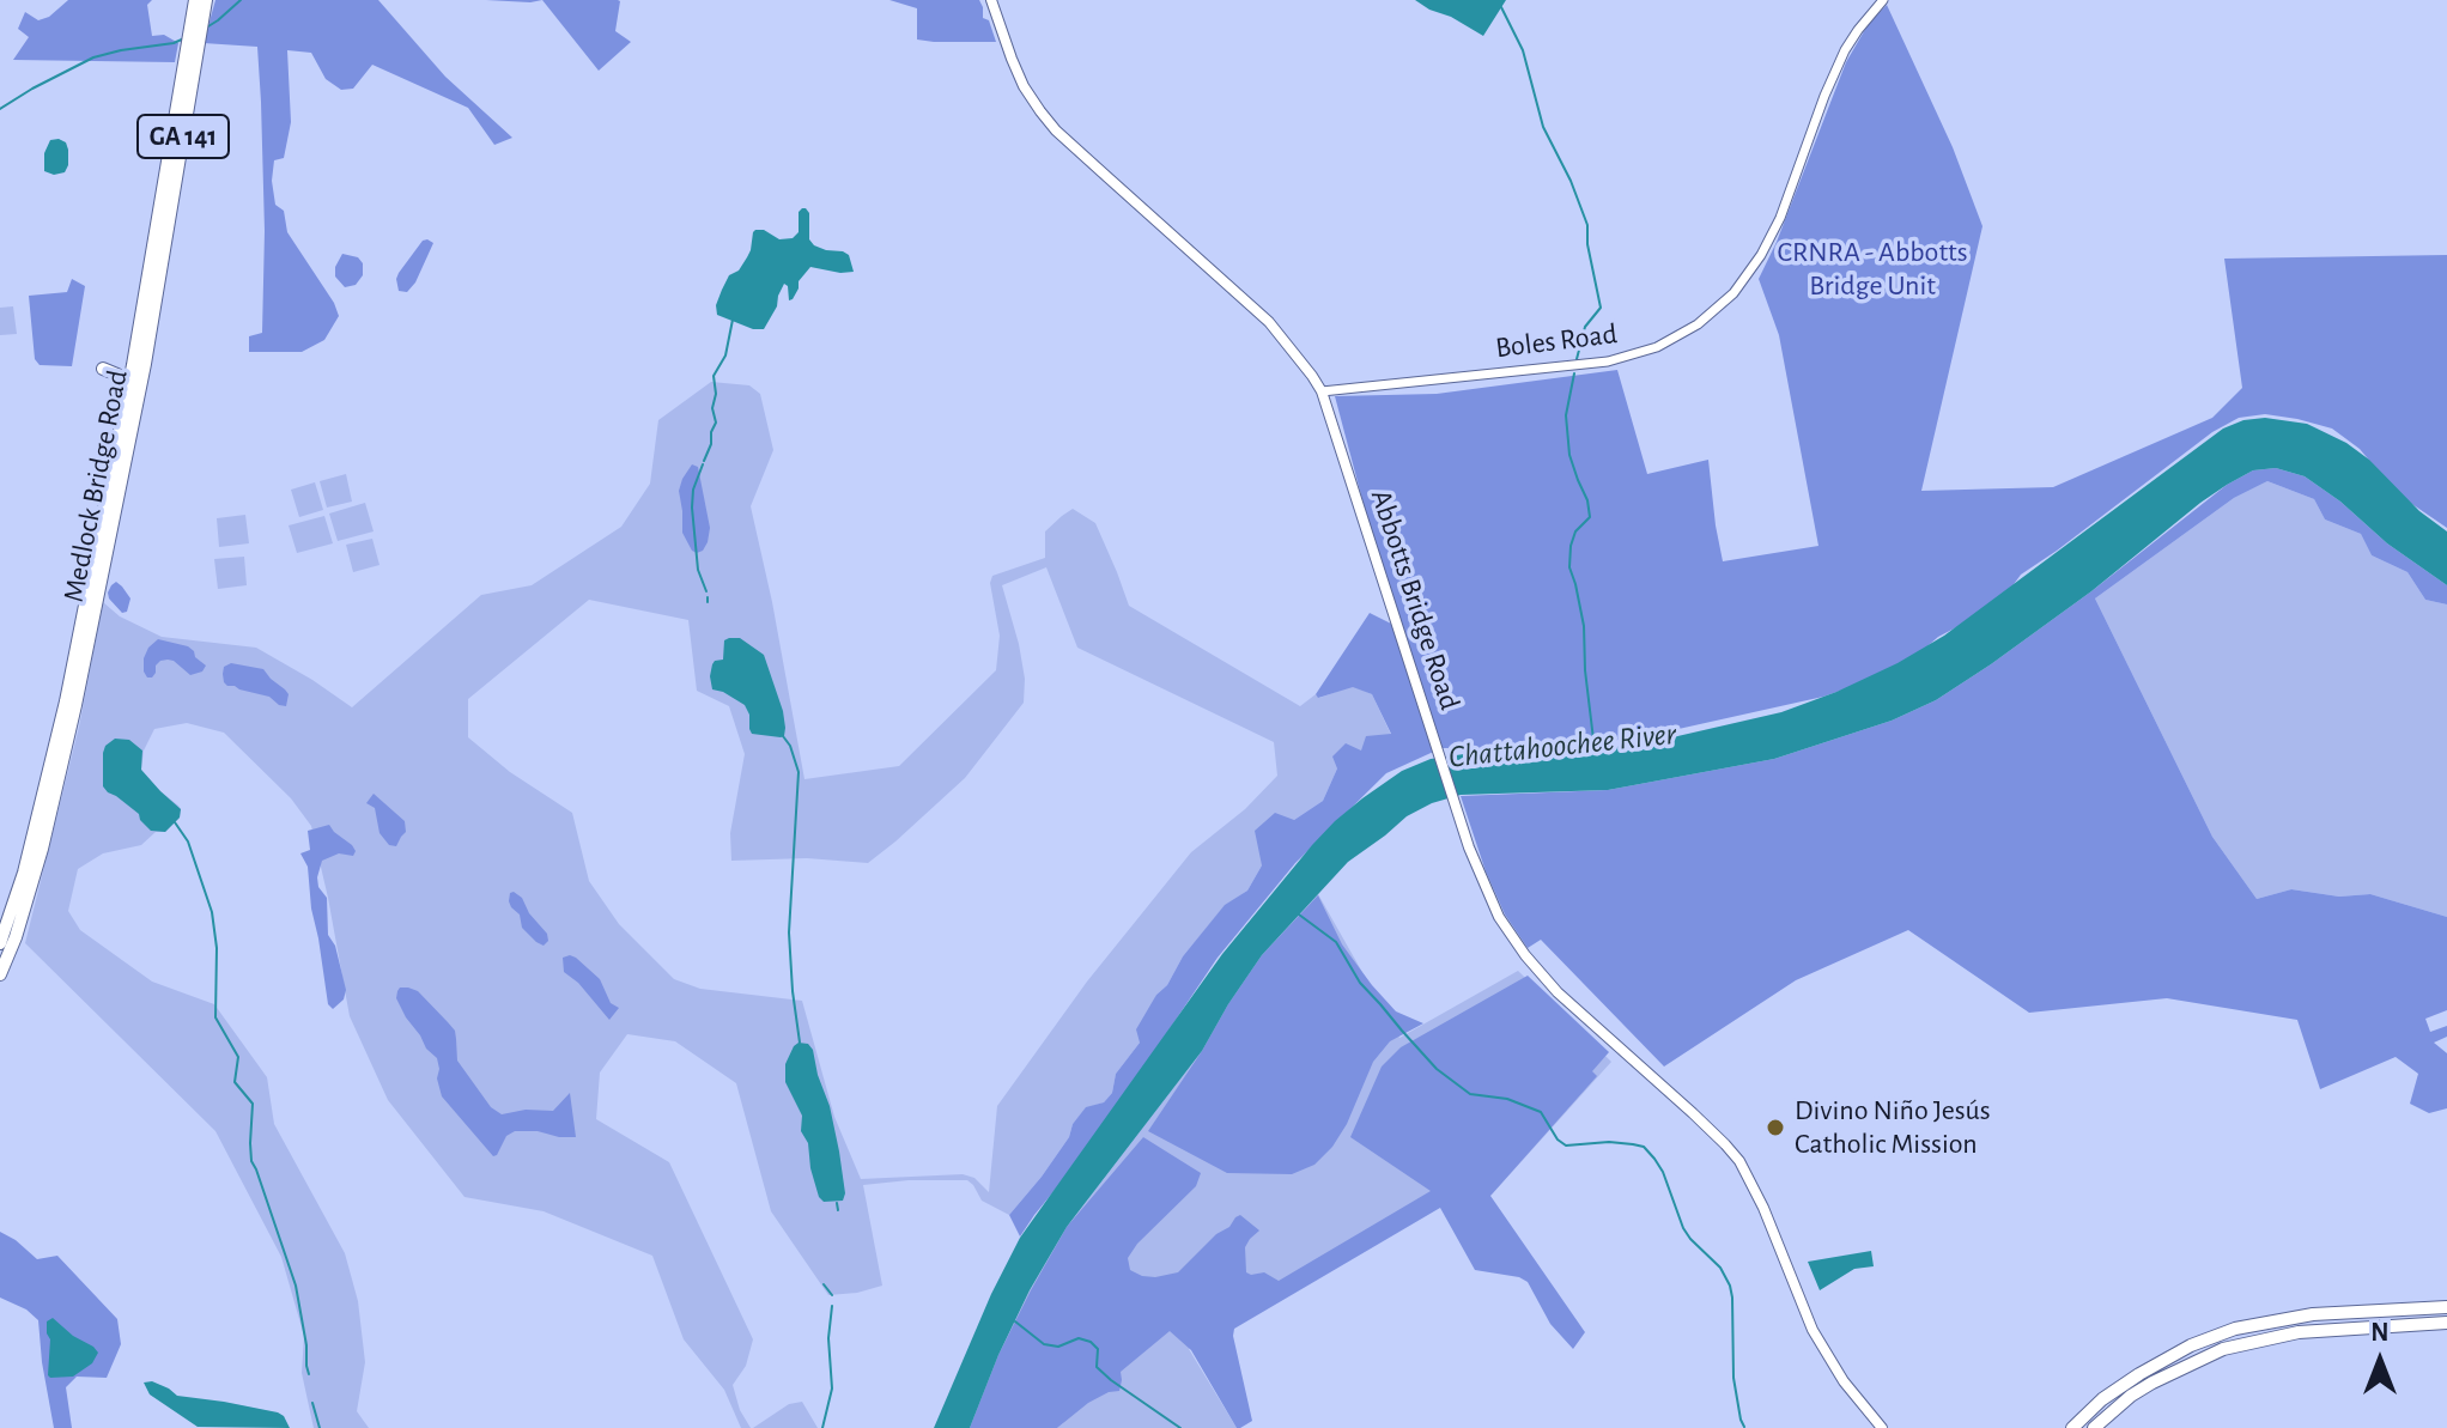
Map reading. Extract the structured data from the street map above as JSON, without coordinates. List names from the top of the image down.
{
  "streets": {
    "highway": ["GA 141", "Medlock Bridge Road"],
    "main road": ["Abbotts Bridge Road"],
    "street": ["Boles Road"]
  },
  "crossings": [
    ["Boles Road", "Abbotts Bridge Road"]
  ],
  "water": ["Chattahoochee River"],
  "parks": ["CRNRA - Abbotts Bridge Unit"],
  "places": ["Divino Niño Jesús Catholic Mission"],
  "north": "top"
}
